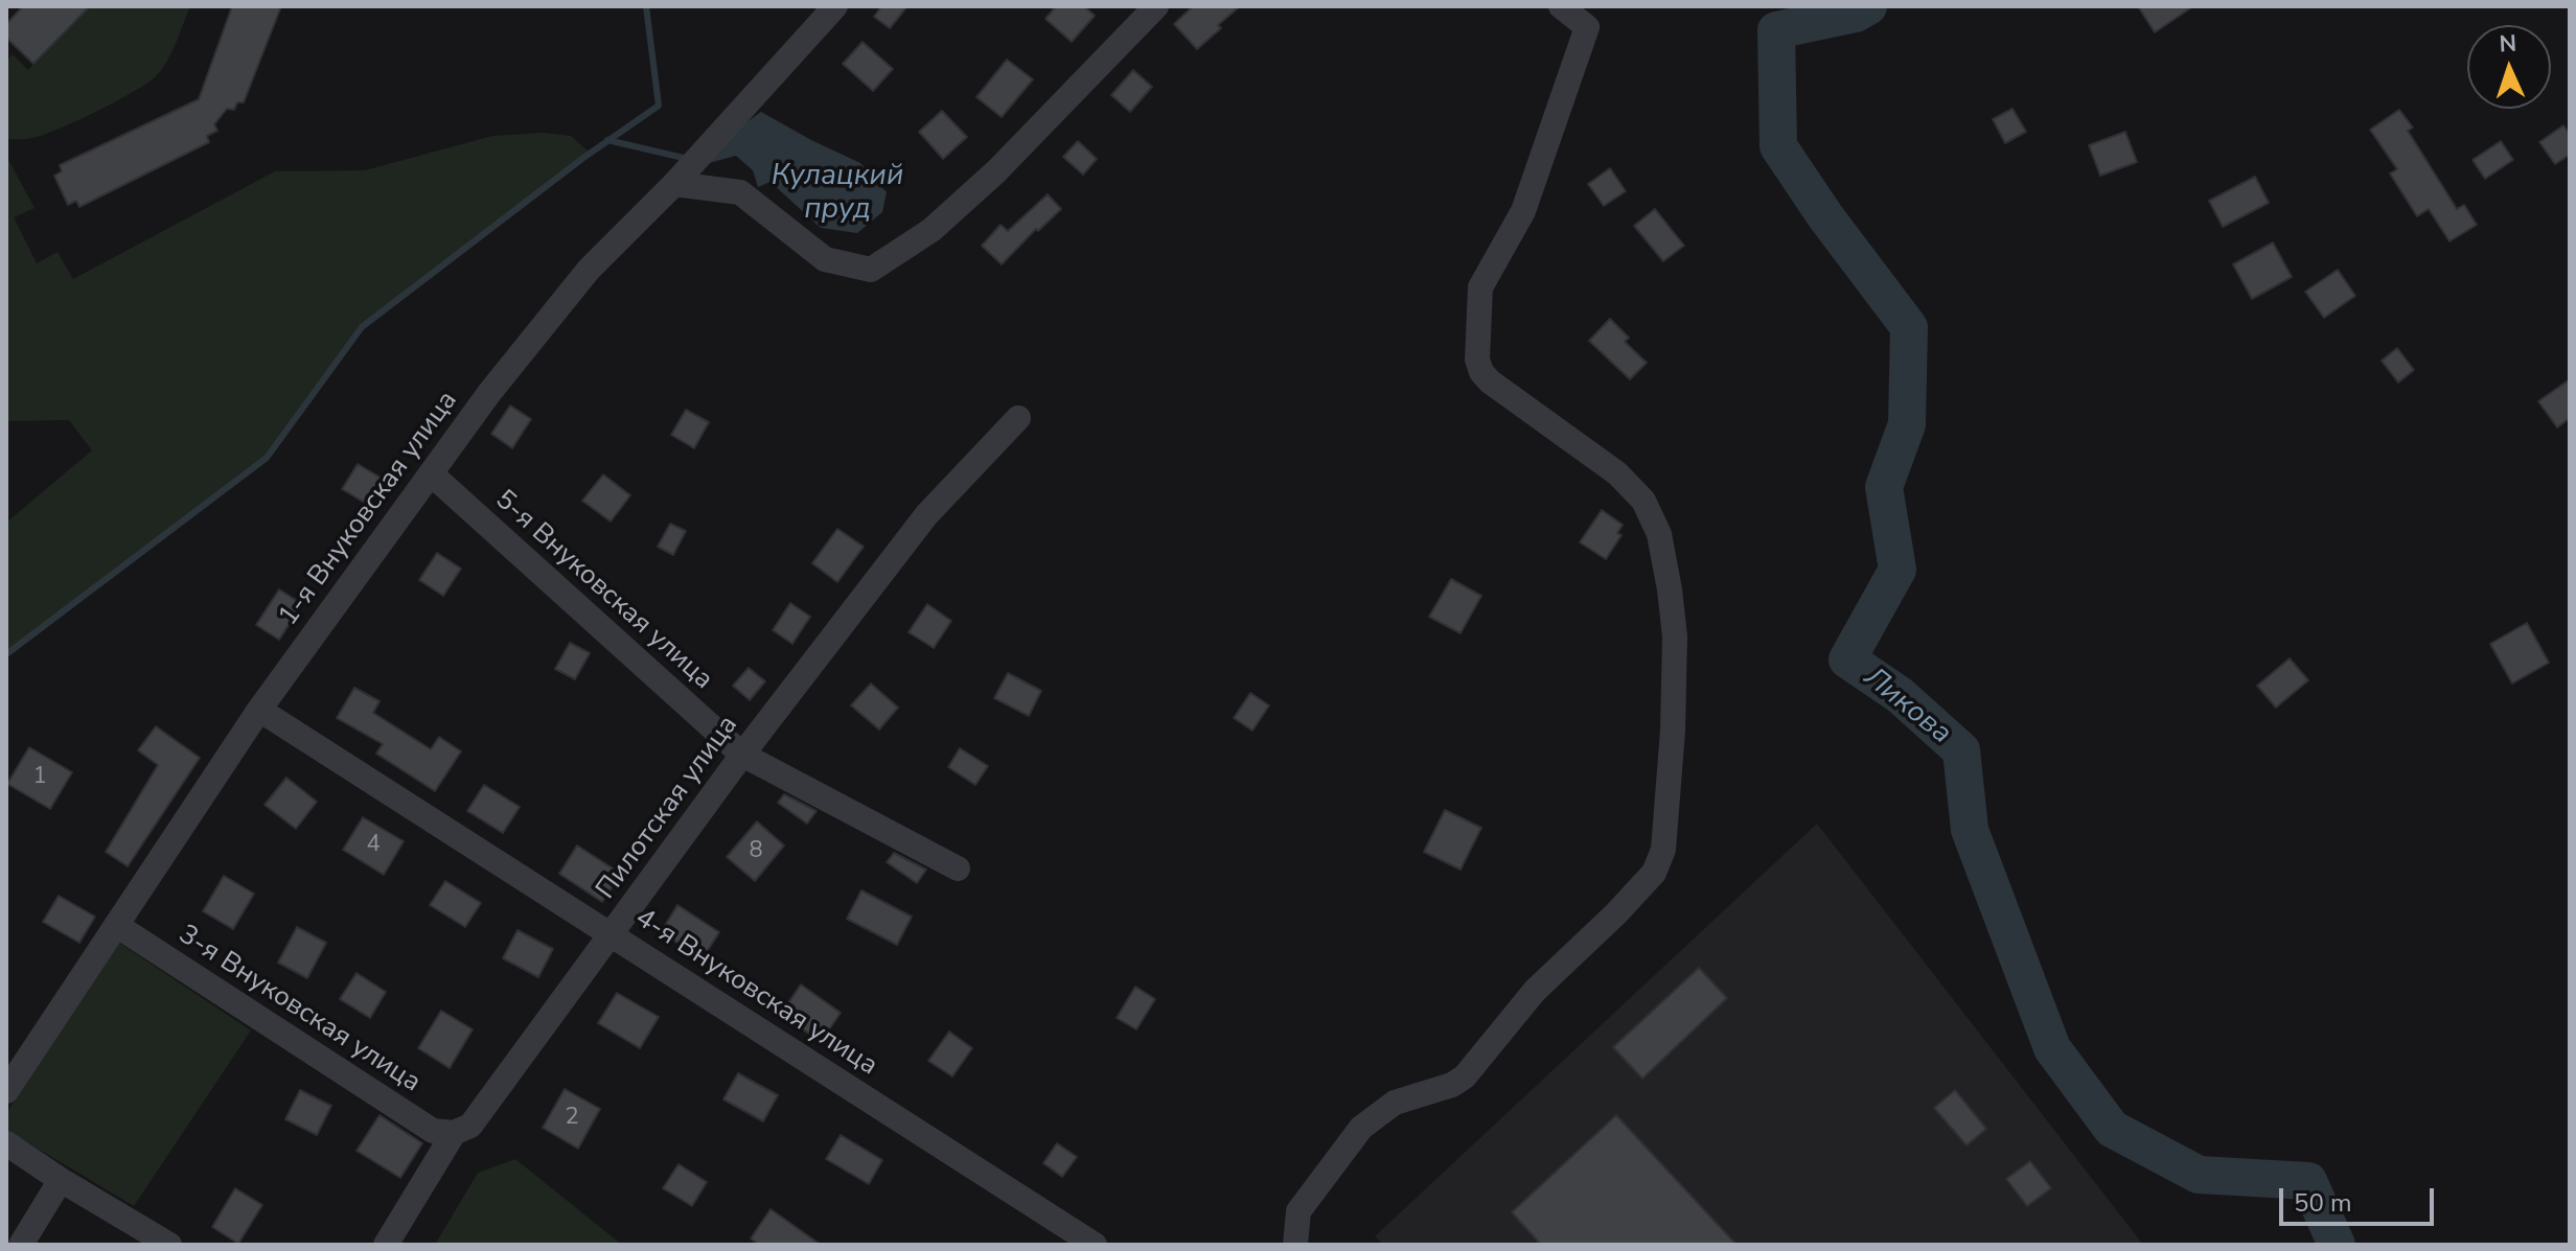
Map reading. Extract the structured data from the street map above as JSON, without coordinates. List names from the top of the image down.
{
  "streets": {
    "street": [
      "1-я Внуковская улица",
      "5-я Внуковская улица",
      "Пилотская улица",
      "4-я Внуковская улица",
      "3-я Внуковская улица"
    ]
  },
  "crossings": [
    ["1-я Внуковская улица", "5-я Внуковская улица"],
    ["1-я Внуковская улица", "4-я Внуковская улица"],
    ["1-я Внуковская улица", "3-я Внуковская улица"],
    ["5-я Внуковская улица", "Пилотская улица"],
    ["Пилотская улица", "4-я Внуковская улица"],
    ["Пилотская улица", "3-я Внуковская улица"]
  ],
  "water": ["Кулацкий пруд", "Ликова"],
  "house_numbers": [
    "1",
    "4",
    "8",
    "2"
  ],
  "scale_bar": "50 m",
  "north": "top"
}
